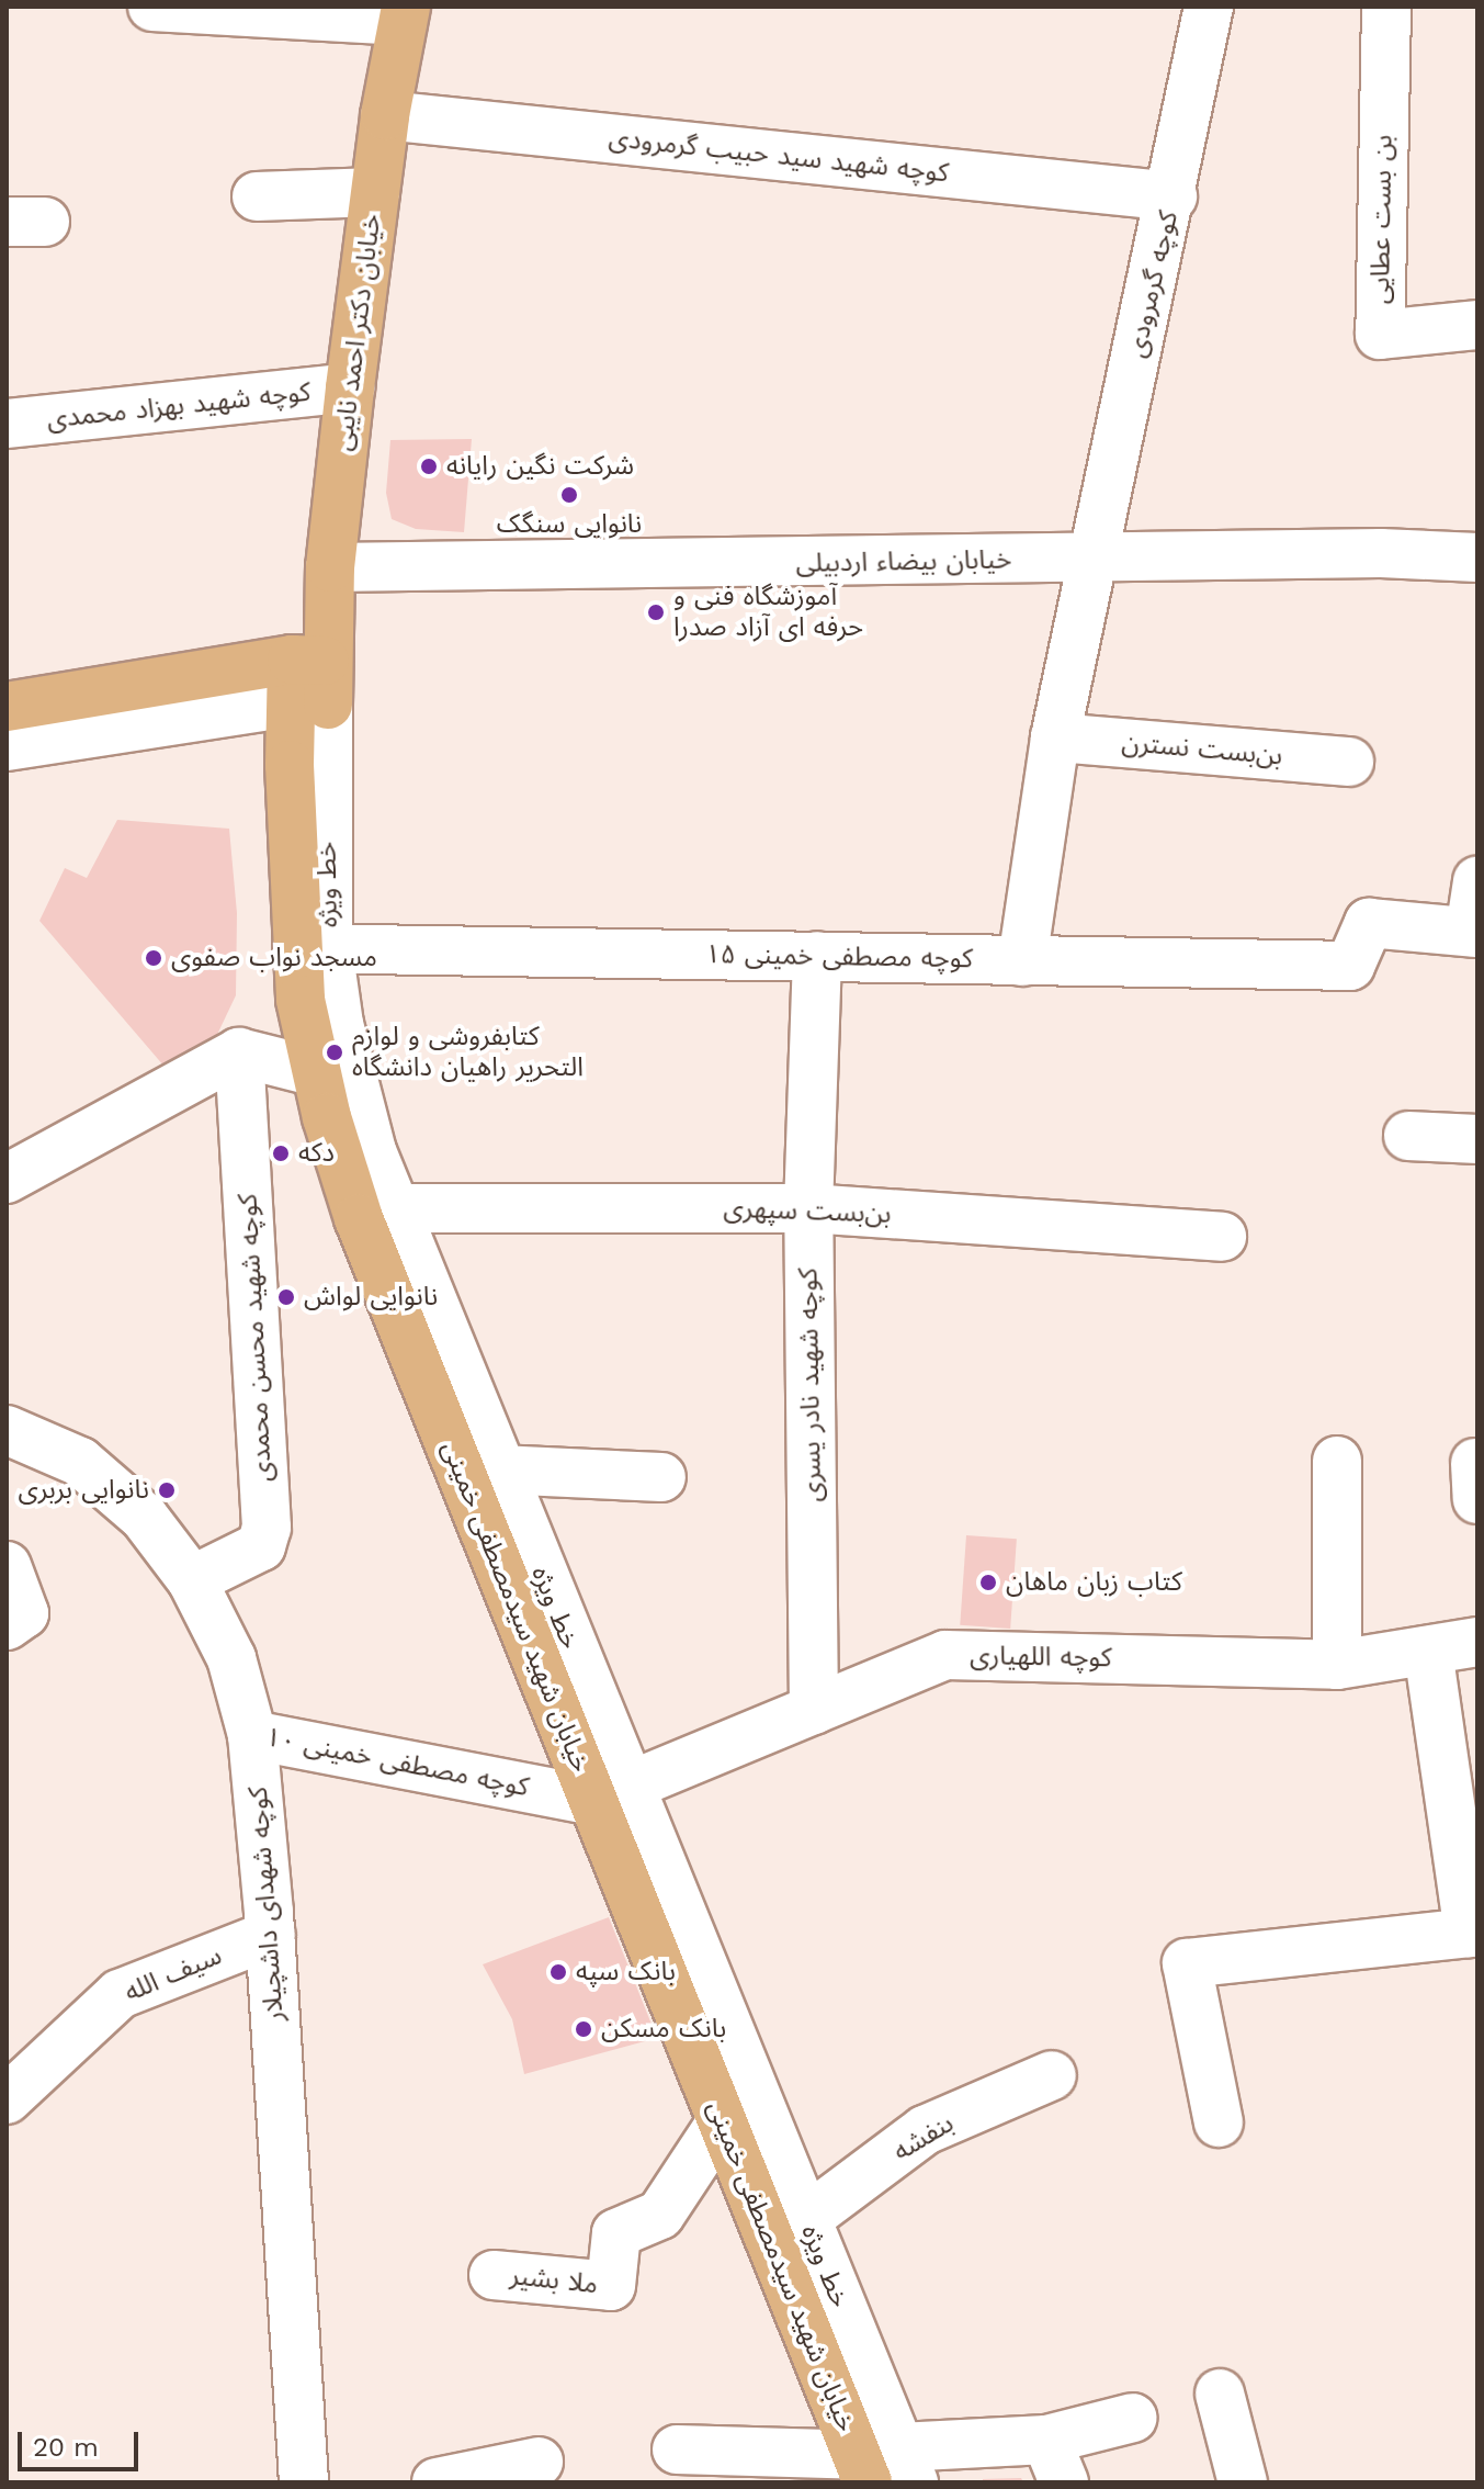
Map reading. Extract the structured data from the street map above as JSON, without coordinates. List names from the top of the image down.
{
  "streets": {
    "main road": ["خیابان دکتر احمد نایبی", "خیابان شهید سیدمصطفی خمینی"],
    "street": [
      "کوچه شهید سید حبیب گرمرودی",
      "بن بست عطایی",
      "کوچه گرمرودی",
      "کوچه شهید بهزاد محمدی",
      "خیابان بیضاء اردبیلی",
      "بن‌بست نسترن",
      "خط ویژه",
      "کوچه مصطفی خمینی ۱۵",
      "بن‌بست سپهری",
      "کوچه شهید محسن محمدی",
      "کوچه شهید نادر یسری",
      "کوچه اللهیاری",
      "کوچه مصطفی خمینی ۱۰",
      "کوچه شهدای داشچیلار",
      "سیف الله",
      "بنفشه",
      "ملا بشیر"
    ]
  },
  "crossings": [
    ["کوچه شهید سید حبیب گرمرودی", "کوچه گرمرودی"],
    ["کوچه شهید سید حبیب گرمرودی", "خیابان دکتر احمد نایبی"],
    ["کوچه گرمرودی", "خیابان بیضاء اردبیلی"],
    ["کوچه گرمرودی", "بن‌بست نسترن"],
    ["کوچه گرمرودی", "کوچه مصطفی خمینی ۱۵"],
    ["خیابان دکتر احمد نایبی", "کوچه شهید بهزاد محمدی"],
    ["خیابان دکتر احمد نایبی", "خیابان بیضاء اردبیلی"],
    ["خیابان دکتر احمد نایبی", "خیابان شهید سیدمصطفی خمینی"],
    ["خط ویژه", "کوچه مصطفی خمینی ۱۵"],
    ["خط ویژه", "بن‌بست سپهری"],
    ["خط ویژه", "خیابان شهید سیدمصطفی خمینی"],
    ["خط ویژه", "کوچه اللهیاری"],
    ["خط ویژه", "کوچه مصطفی خمینی ۱۰"],
    ["خط ویژه", "بنفشه"],
    ["کوچه مصطفی خمینی ۱۵", "کوچه شهید نادر یسری"],
    ["کوچه مصطفی خمینی ۱۵", "خیابان شهید سیدمصطفی خمینی"],
    ["بن‌بست سپهری", "کوچه شهید نادر یسری"],
    ["بن‌بست سپهری", "خیابان شهید سیدمصطفی خمینی"],
    ["کوچه شهید محسن محمدی", "کوچه شهدای داشچیلار"],
    ["کوچه شهید نادر یسری", "کوچه اللهیاری"],
    ["خیابان شهید سیدمصطفی خمینی", "کوچه اللهیاری"],
    ["خیابان شهید سیدمصطفی خمینی", "کوچه مصطفی خمینی ۱۰"],
    ["خیابان شهید سیدمصطفی خمینی", "بنفشه"],
    ["خیابان شهید سیدمصطفی خمینی", "ملا بشیر"],
    ["کوچه اللهیاری", "کوچه مصطفی خمینی ۱۰"],
    ["کوچه مصطفی خمینی ۱۰", "کوچه شهدای داشچیلار"],
    ["کوچه شهدای داشچیلار", "سیف الله"]
  ],
  "places": [
    "شرکت نگین رایانه",
    "نانوایی سنگک",
    "آموزشگاه فنی و حرفه ای آزاد صدرا",
    "مسجد نواب صفوی",
    "کتابفروشی و لوازم التحریر راهیان دانشگاه",
    "دکه",
    "نانوایی لواش",
    "نانوایی بربری",
    "کتاب زبان ماهان",
    "بانک سپه",
    "بانک مسکن"
  ],
  "scale_bar": "20 m"
}
